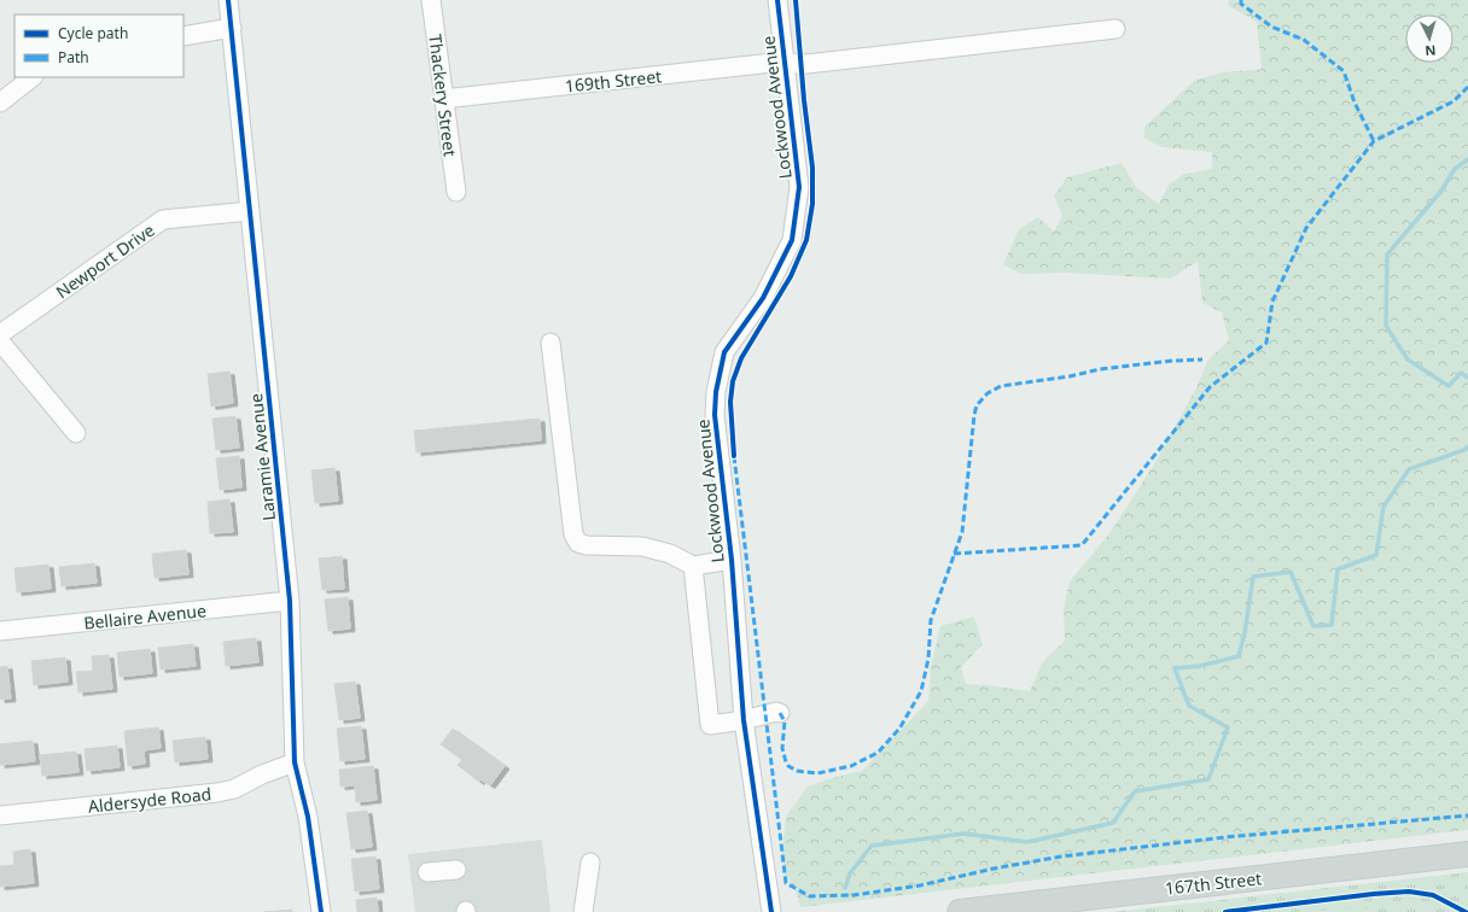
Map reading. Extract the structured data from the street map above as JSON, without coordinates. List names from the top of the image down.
{
  "streets": {
    "main road": ["167th Street"],
    "street": [
      "169th Street",
      "Thackery Street",
      "Lockwood Avenue",
      "Newport Drive",
      "Laramie Avenue",
      "Bellaire Avenue",
      "Aldersyde Road"
    ]
  },
  "crossings": [
    ["169th Street", "Thackery Street"],
    ["169th Street", "Lockwood Avenue"],
    ["Newport Drive", "Laramie Avenue"],
    ["Laramie Avenue", "Bellaire Avenue"],
    ["Laramie Avenue", "Aldersyde Road"]
  ],
  "legend": ["Cycle path", "Path"],
  "north": "bottom"
}
